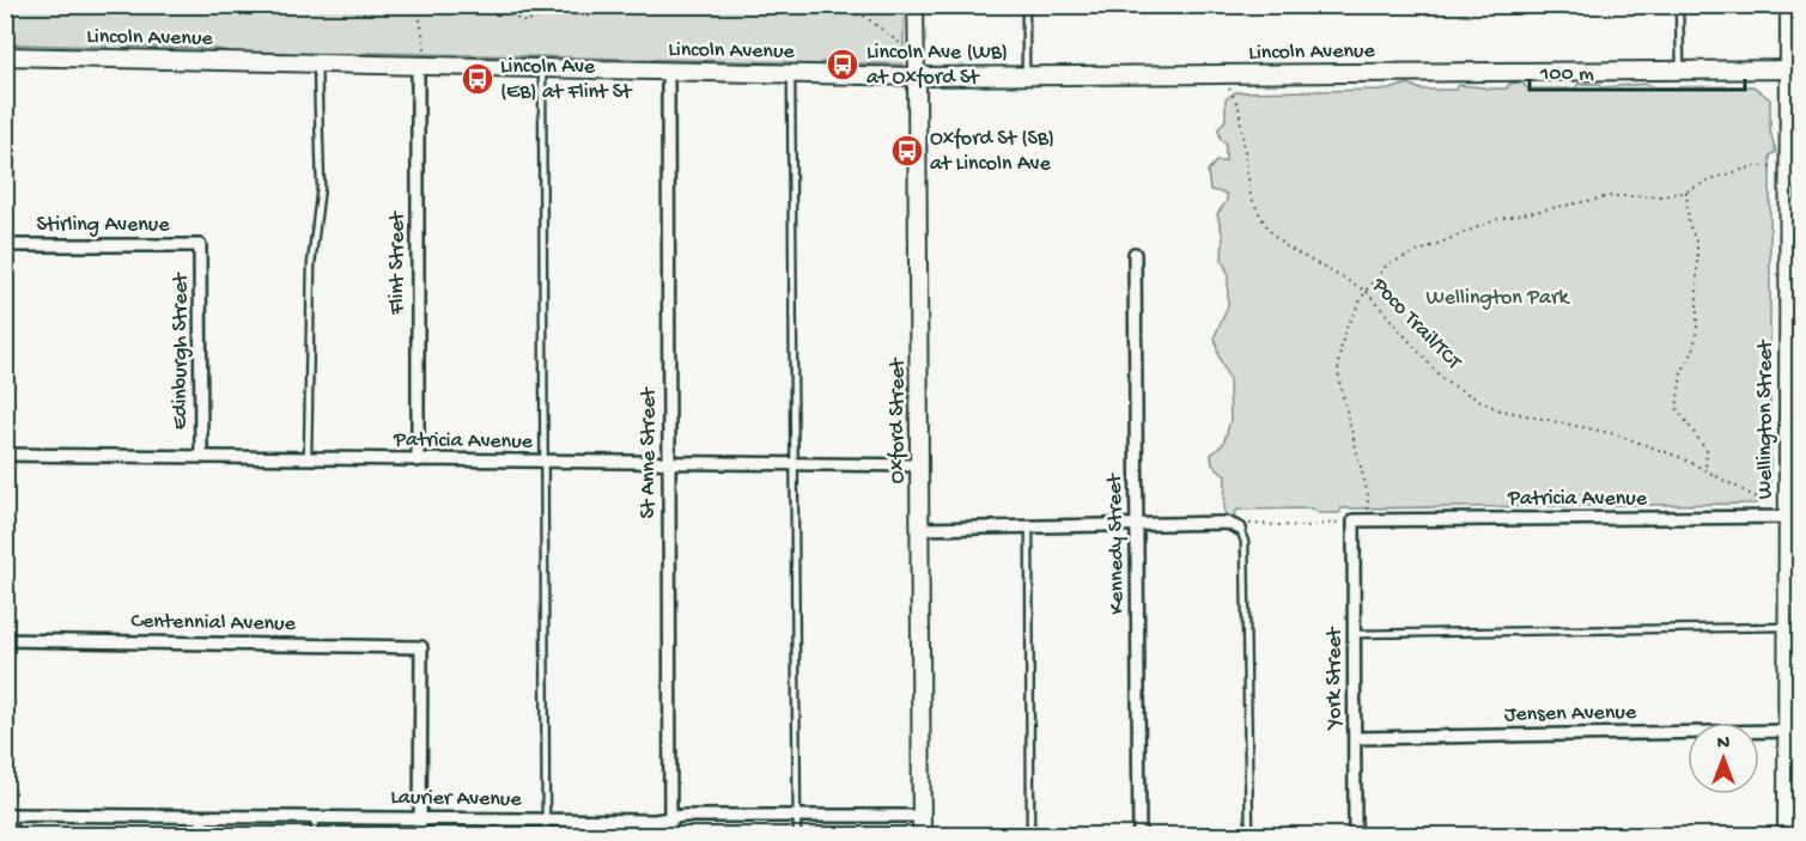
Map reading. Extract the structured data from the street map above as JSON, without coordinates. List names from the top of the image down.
{
  "streets": {
    "main road": ["Lincoln Avenue", "Oxford Street"],
    "street": [
      "Stirling Avenue",
      "Flint Street",
      "Edinburgh Street",
      "Wellington Street",
      "Patricia Avenue",
      "St Anne Street",
      "Kennedy Street",
      "Centennial Avenue",
      "York Street",
      "Jensen Avenue",
      "Laurier Avenue"
    ],
    "path": ["Poco Trail/TCT"]
  },
  "crossings": [
    ["Lincoln Avenue", "Flint Street"],
    ["Lincoln Avenue", "Wellington Street"],
    ["Lincoln Avenue", "Oxford Street"],
    ["Lincoln Avenue", "St Anne Street"],
    ["Stirling Avenue", "Edinburgh Street"],
    ["Flint Street", "Patricia Avenue"],
    ["Edinburgh Street", "Patricia Avenue"],
    ["Wellington Street", "Patricia Avenue"],
    ["Wellington Street", "Jensen Avenue"],
    ["Oxford Street", "Patricia Avenue"],
    ["Oxford Street", "Laurier Avenue"],
    ["Patricia Avenue", "St Anne Street"],
    ["Patricia Avenue", "York Street"],
    ["St Anne Street", "Laurier Avenue"],
    ["Centennial Avenue", "Laurier Avenue"],
    ["York Street", "Jensen Avenue"]
  ],
  "parks": ["Wellington Park"],
  "places": {
    "bus stop": ["Lincoln Ave (WB) at Oxford St", "Lincoln Ave (EB) at Flint St", "Oxford St (SB) at Lincoln Ave"]
  },
  "scale_bar": "100 m",
  "north": "top"
}
